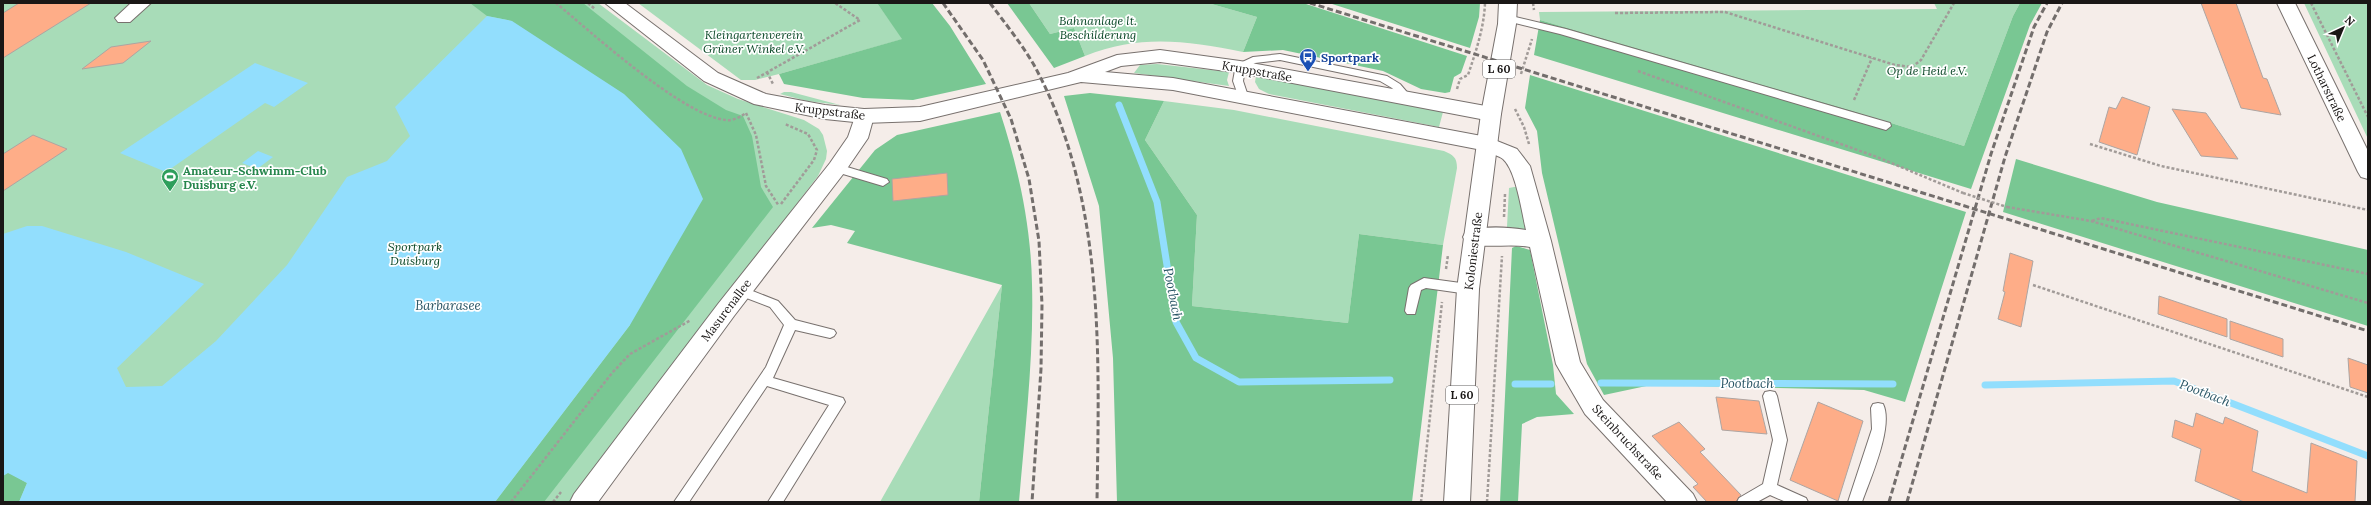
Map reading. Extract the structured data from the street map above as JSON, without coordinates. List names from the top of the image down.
{
  "streets": {
    "street": [
      "L 60",
      "Kruppstraße",
      "Lotharstraße",
      "Koloniestraße",
      "Masurenallee",
      "Steinbruchstraße"
    ]
  },
  "crossings": [
    ["Kruppstraße", "Koloniestraße"],
    ["Kruppstraße", "Masurenallee"],
    ["Kruppstraße", "Steinbruchstraße"],
    ["Koloniestraße", "Steinbruchstraße"]
  ],
  "water": ["Pootbach", "Barbarasee"],
  "parks": [
    "Bahnanlage lt. Beschilderung",
    "Kleingartenverein Grüner Winkel e.V.",
    "Op de Heid e.V.",
    "Sportpark Duisburg"
  ],
  "places": {
    "bus stop": ["Sportpark"],
    "sports": ["Amateur-Schwimm-Club Duisburg e.V."]
  },
  "north": "top right"
}
